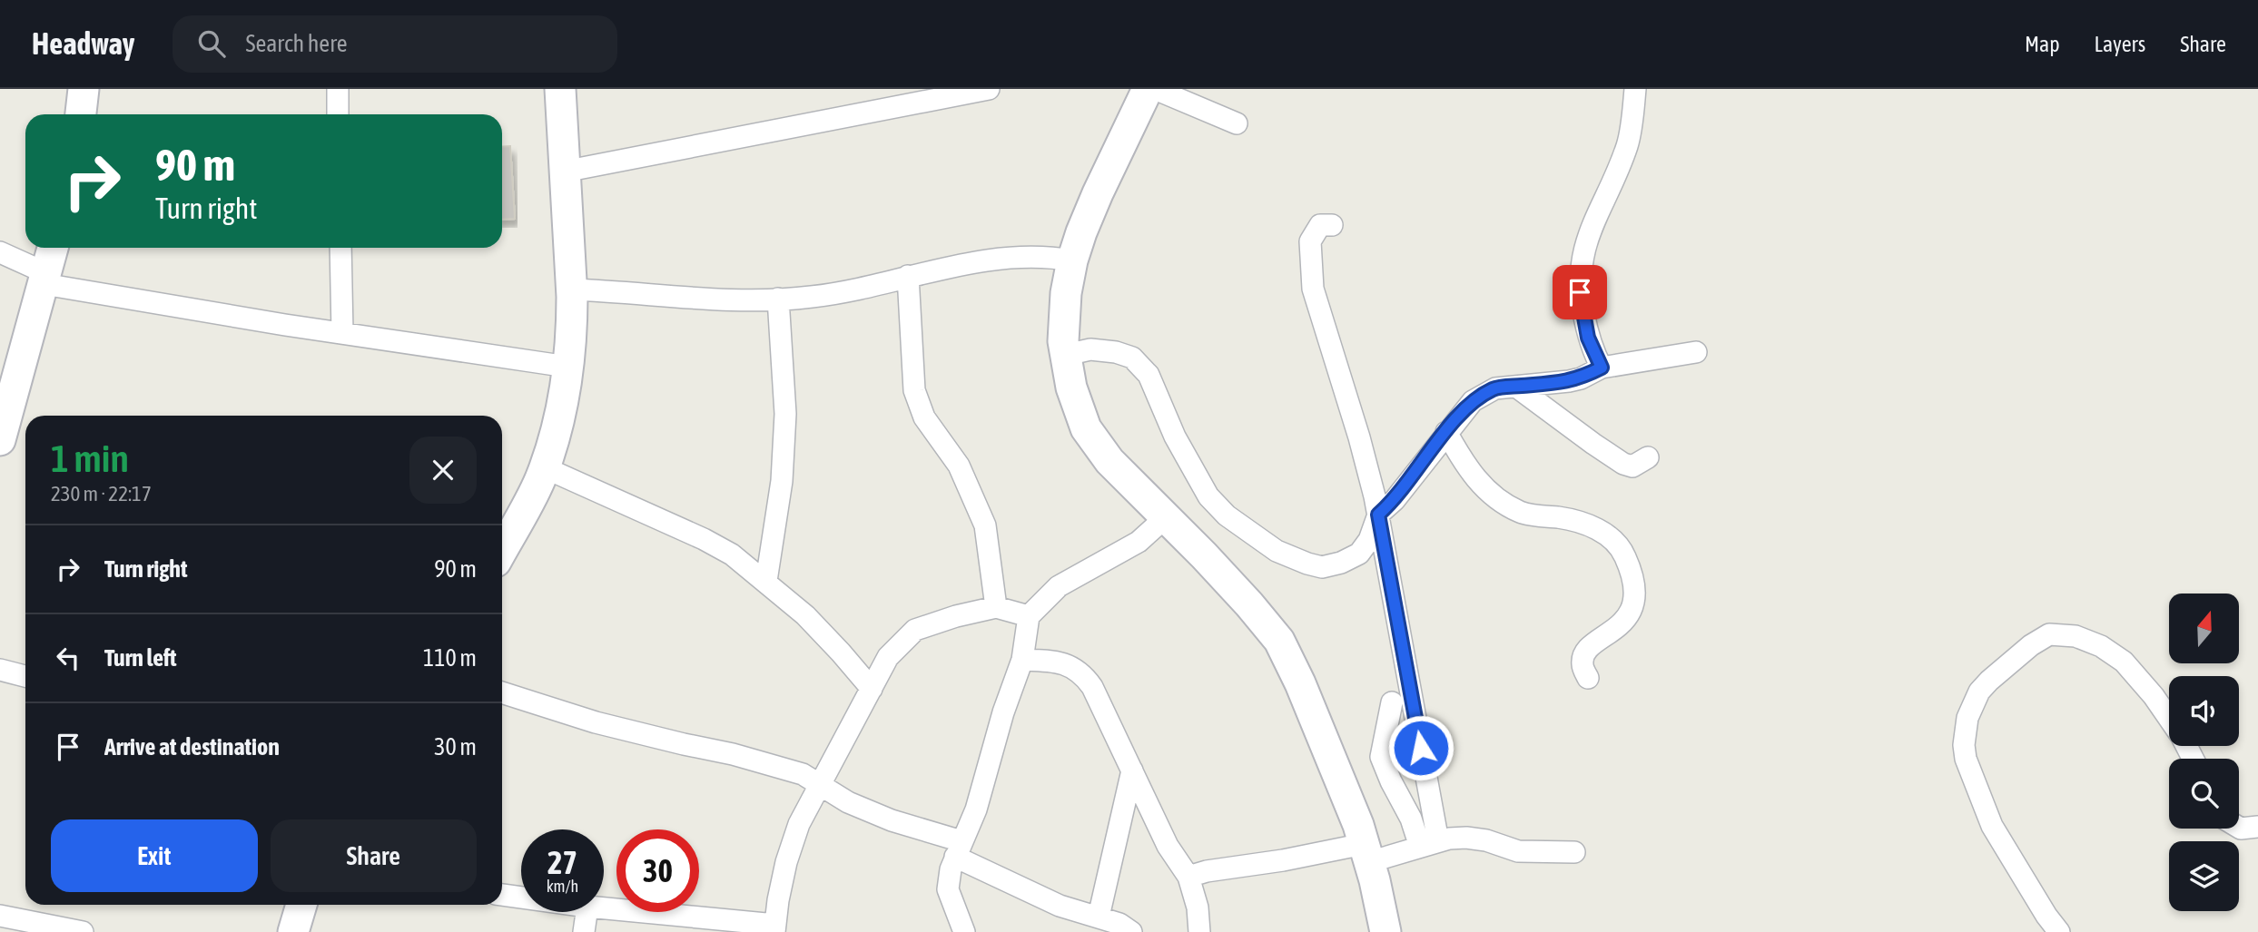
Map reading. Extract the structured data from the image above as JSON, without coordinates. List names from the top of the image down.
{
  "north": "top",
  "page": {
    "header": "Headway",
    "search": "Search here",
    "nav": ["Map", "Layers", "Share"],
    "turn": ["90 m", "Turn right"],
    "heading": ["1 min", "230 m · 22:17"],
    "list": [
      {
        "name": "Turn right",
        "value": "90 m"
      },
      {
        "name": "Turn left",
        "value": "110 m"
      },
      {
        "name": "Arrive at destination",
        "value": "30 m"
      }
    ],
    "buttons": ["Exit", "Share"],
    "speed": "27 km/h",
    "limit": "30"
  }
}
